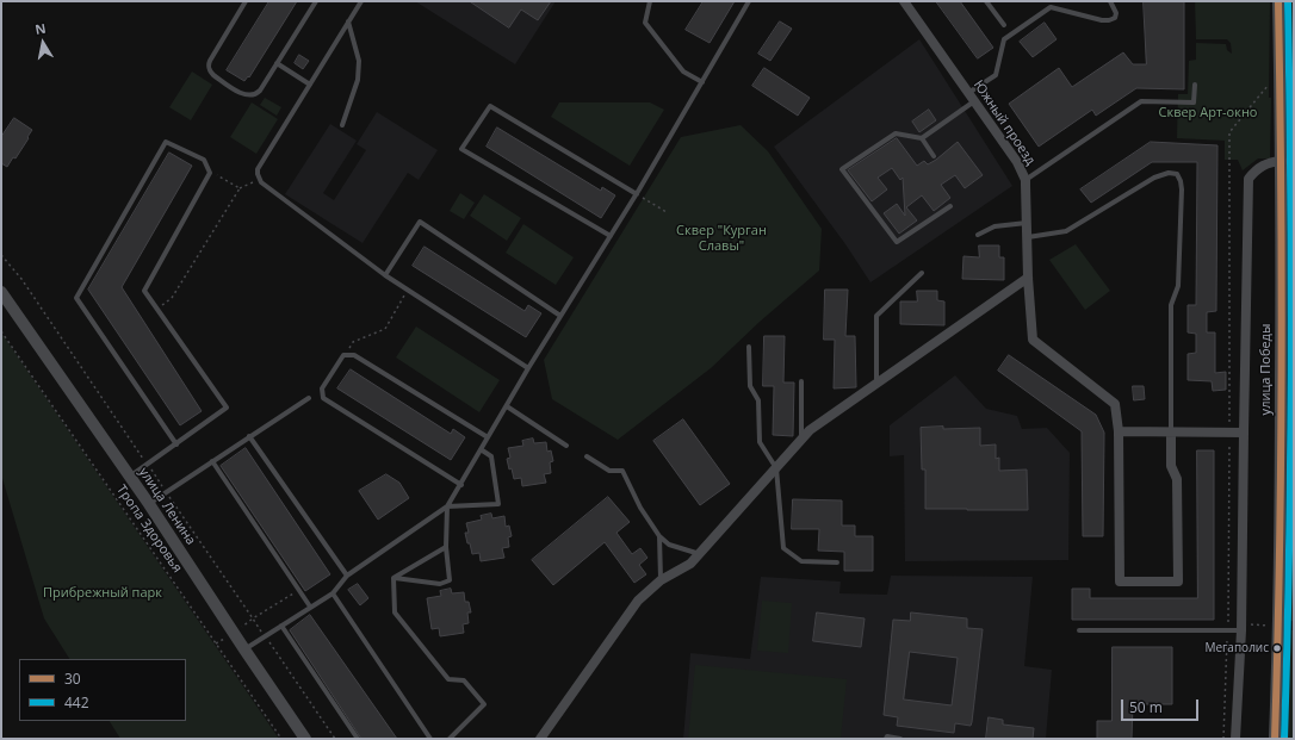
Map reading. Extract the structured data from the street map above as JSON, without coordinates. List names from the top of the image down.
{
  "streets": {
    "street": ["Южный проезд", "улица Победы", "улица Ленина"],
    "path": ["Тропа Здоровья"]
  },
  "parks": ["Сквер Арт-окно", "Сквер \"Курган Славы\"", "Прибрежный парк"],
  "places": ["Мегаполис"],
  "lines": ["transit line 30", "transit line 442"],
  "legend": ["30", "442"],
  "scale_bar": "50 m",
  "north": "top"
}
